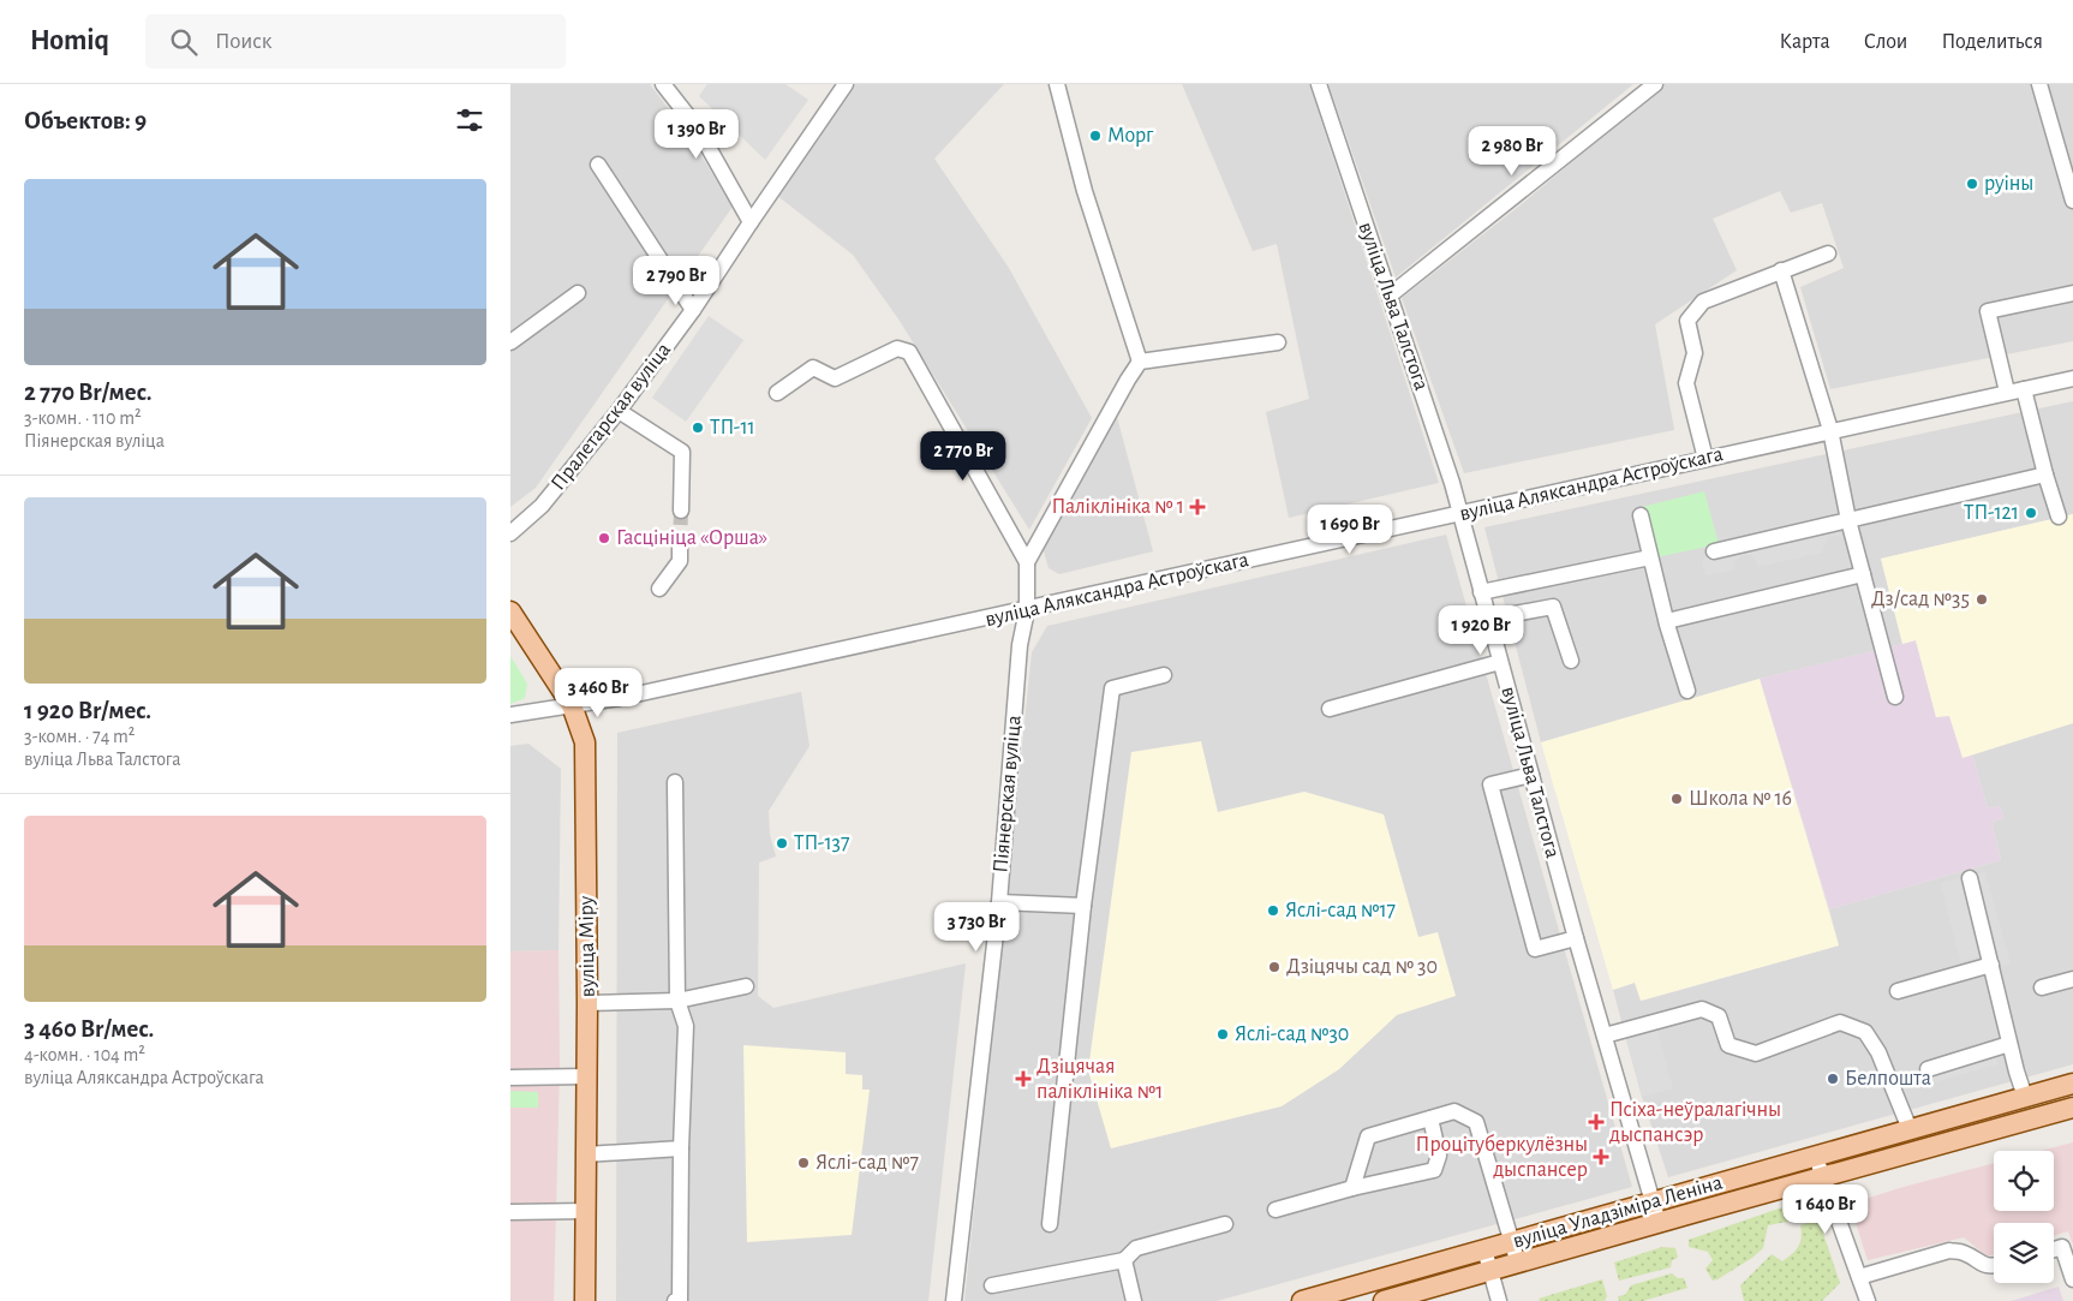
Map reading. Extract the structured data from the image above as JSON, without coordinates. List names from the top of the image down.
{
  "streets": {
    "main road": ["вуліца Міру", "вуліца Уладзіміра Леніна"],
    "street": [
      "вуліца Льва Талстога",
      "Пралетарская вуліца",
      "вуліца Аляксандра Астроўскага",
      "Піянерская вуліца"
    ]
  },
  "crossings": [
    ["вуліца Льва Талстога", "вуліца Аляксандра Астроўскага"],
    ["вуліца Льва Талстога", "вуліца Уладзіміра Леніна"],
    ["вуліца Аляксандра Астроўскага", "Піянерская вуліца"],
    ["вуліца Аляксандра Астроўскага", "вуліца Міру"]
  ],
  "places": {
    "other": [
      "Морг",
      "руіны",
      "ТП-11",
      "ТП-121",
      "Гасцініца «Орша»",
      "Дз/сад №35",
      "Школа № 16",
      "ТП-137",
      "Яслі-сад №17",
      "Дзіцячы сад № 30",
      "Яслі-сад №30",
      "Белпошта",
      "Яслі-сад №7"
    ],
    "health": [
      "Паліклініка № 1",
      "Дзіцячая паліклініка №1",
      "Псіха-неўралагічны дыспансэр",
      "Процітуберкулёзны дыспансер"
    ]
  },
  "page": {
    "header": "Homiq",
    "search": "Поиск",
    "nav": ["Карта", "Слои", "Поделиться"],
    "heading": "Объектов: 9",
    "price": [
      "1 390 Br",
      "2 980 Br",
      "2 790 Br",
      "2 770 Br",
      "1 690 Br",
      "1 920 Br",
      "3 460 Br",
      "3 730 Br",
      "1 640 Br"
    ],
    "list": [
      {
        "name": "2 770 Br/мес.",
        "note": "3-комн. · 110 m² · Піянерская вуліца"
      },
      {
        "name": "1 920 Br/мес.",
        "note": "3-комн. · 74 m² · вуліца Льва Талстога"
      },
      {
        "name": "3 460 Br/мес.",
        "note": "4-комн. · 104 m² · вуліца Аляксандра Астроўскага"
      }
    ]
  }
}
